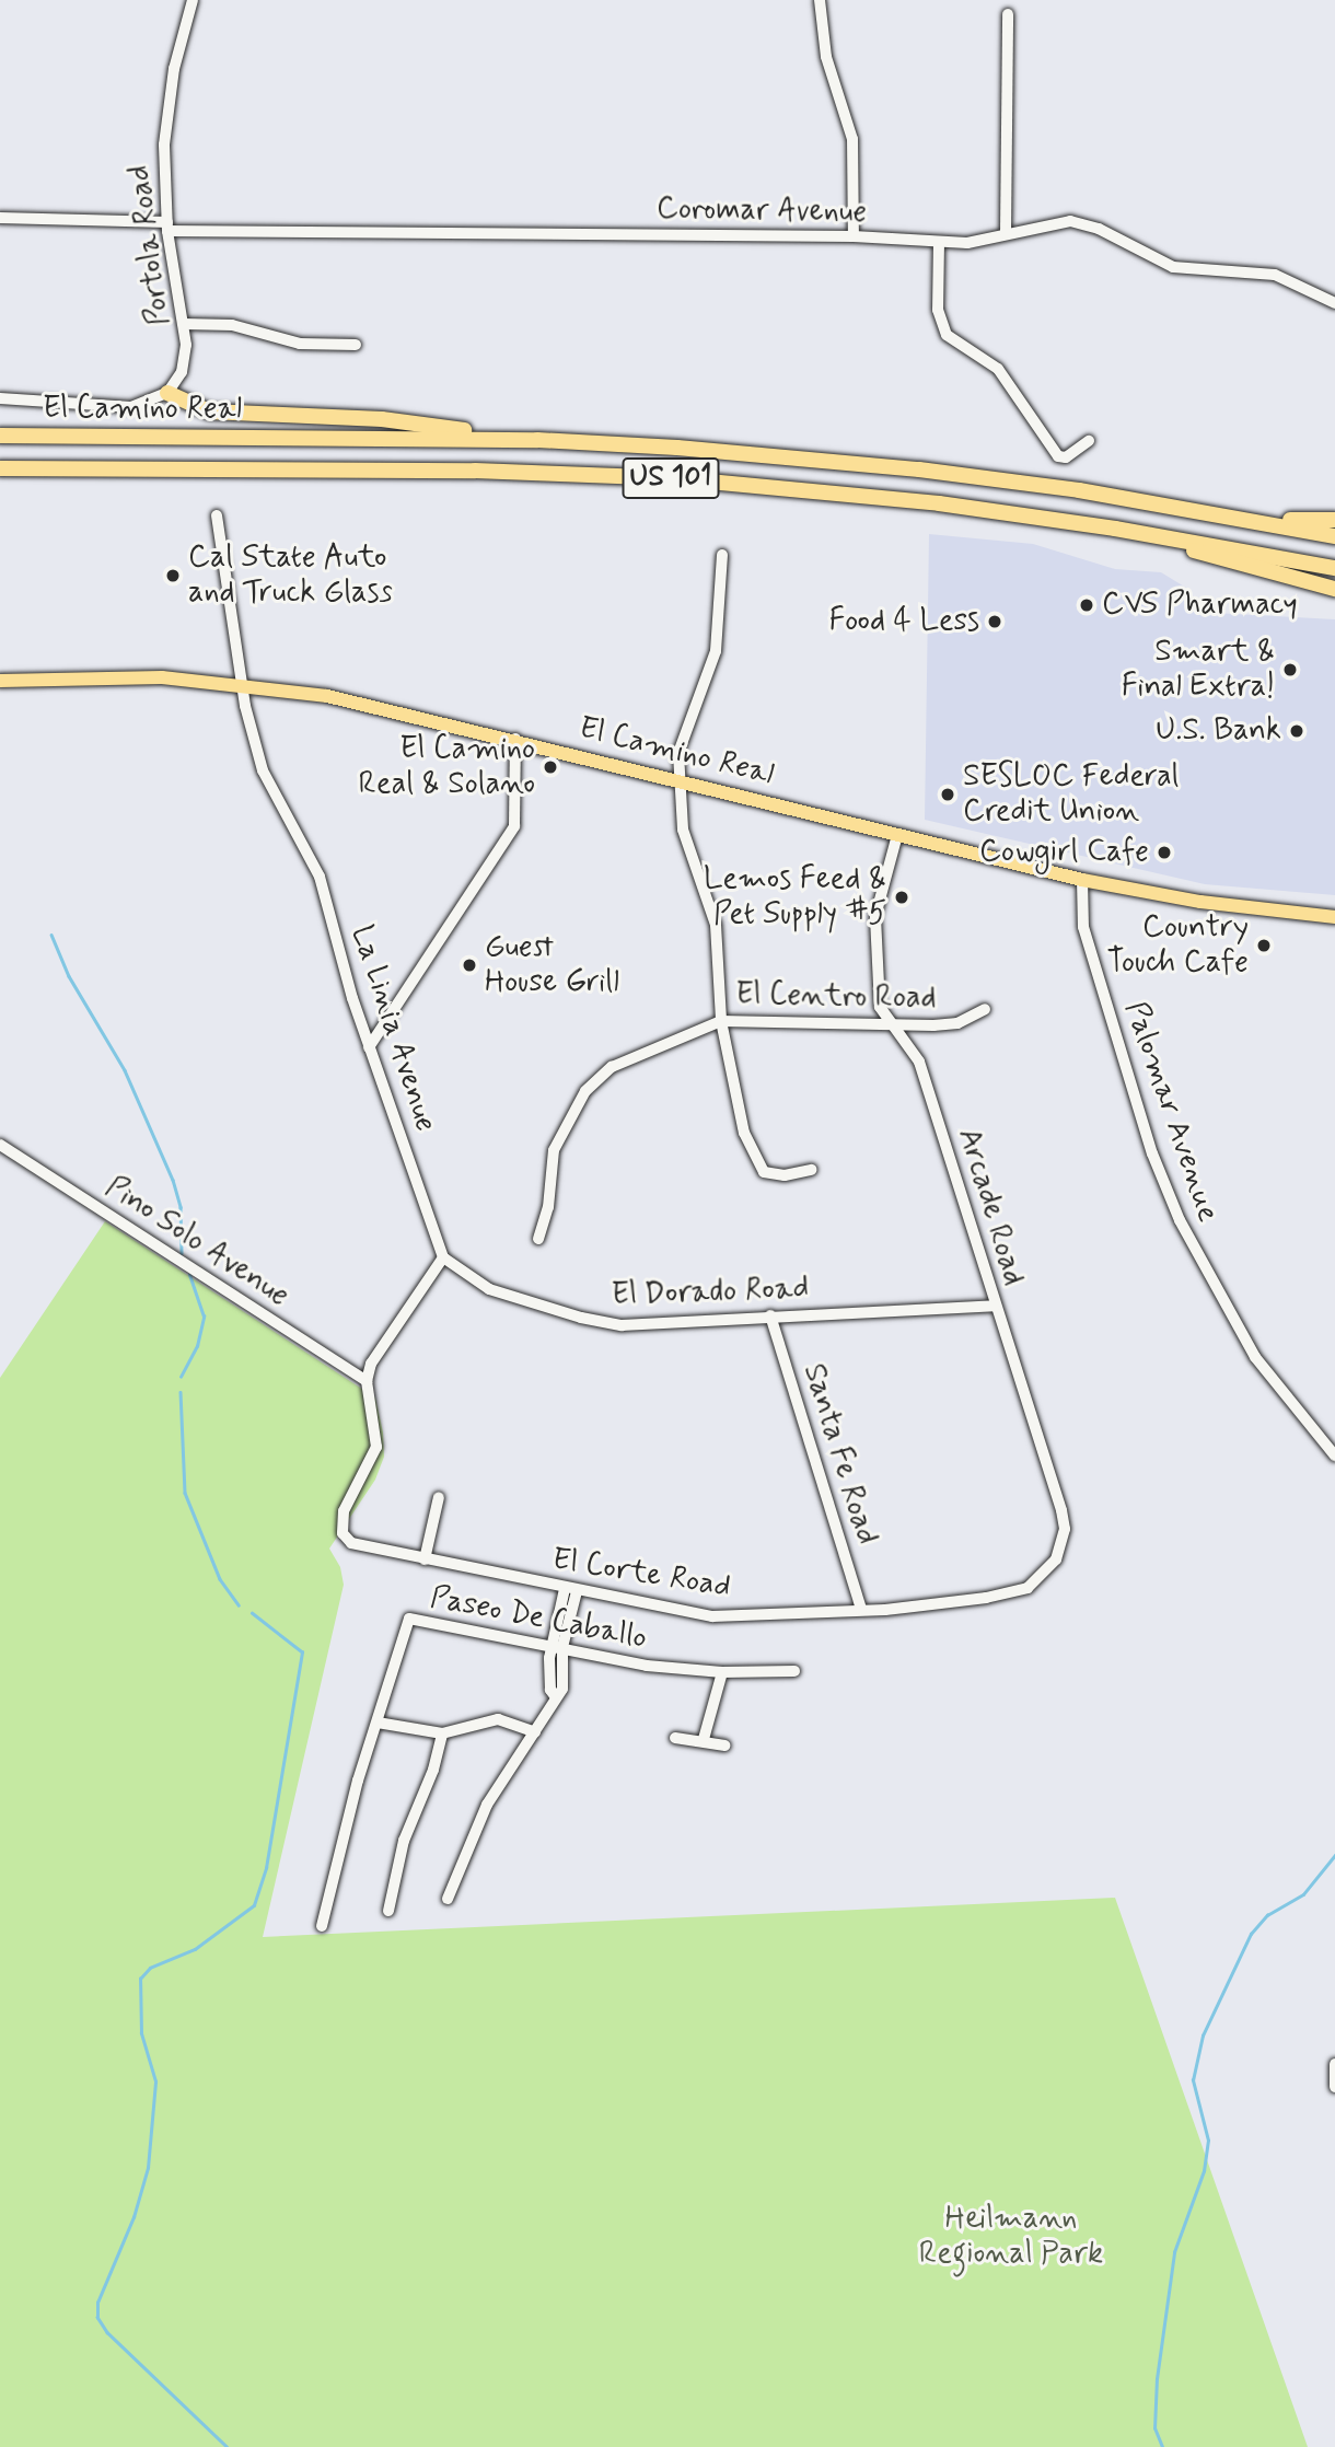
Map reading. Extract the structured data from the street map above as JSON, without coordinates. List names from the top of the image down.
{
  "streets": {
    "highway": ["El Camino Real", "US 101"],
    "street": [
      "Coromar Avenue",
      "Portola Road",
      "El Centro Road",
      "La Linia Avenue",
      "Palomar Avenue",
      "Arcade Road",
      "Pino Solo Avenue",
      "El Dorado Road",
      "Santa Fe Road",
      "El Corte Road",
      "Paseo De Caballo"
    ]
  },
  "crossings": [
    ["Coromar Avenue", "Portola Road"],
    ["El Camino Real", "La Linia Avenue"],
    ["El Camino Real", "Palomar Avenue"],
    ["El Camino Real", "Arcade Road"],
    ["El Centro Road", "Arcade Road"],
    ["La Linia Avenue", "El Dorado Road"],
    ["Arcade Road", "El Dorado Road"],
    ["Arcade Road", "El Corte Road"],
    ["Pino Solo Avenue", "El Corte Road"],
    ["El Dorado Road", "Santa Fe Road"],
    ["Santa Fe Road", "El Corte Road"]
  ],
  "parks": ["Heilmann Regional Park"],
  "places": [
    "Cal State Auto and Truck Glass",
    "CVS Pharmacy",
    "Food 4 Less",
    "Smart & Final Extra!",
    "U.S. Bank",
    "El Camino Real & Solano",
    "SESLOC Federal Credit Union",
    "Cowgirl Cafe",
    "Lemos Feed & Pet Supply #5",
    "Country Touch Cafe",
    "Guest House Grill"
  ]
}
